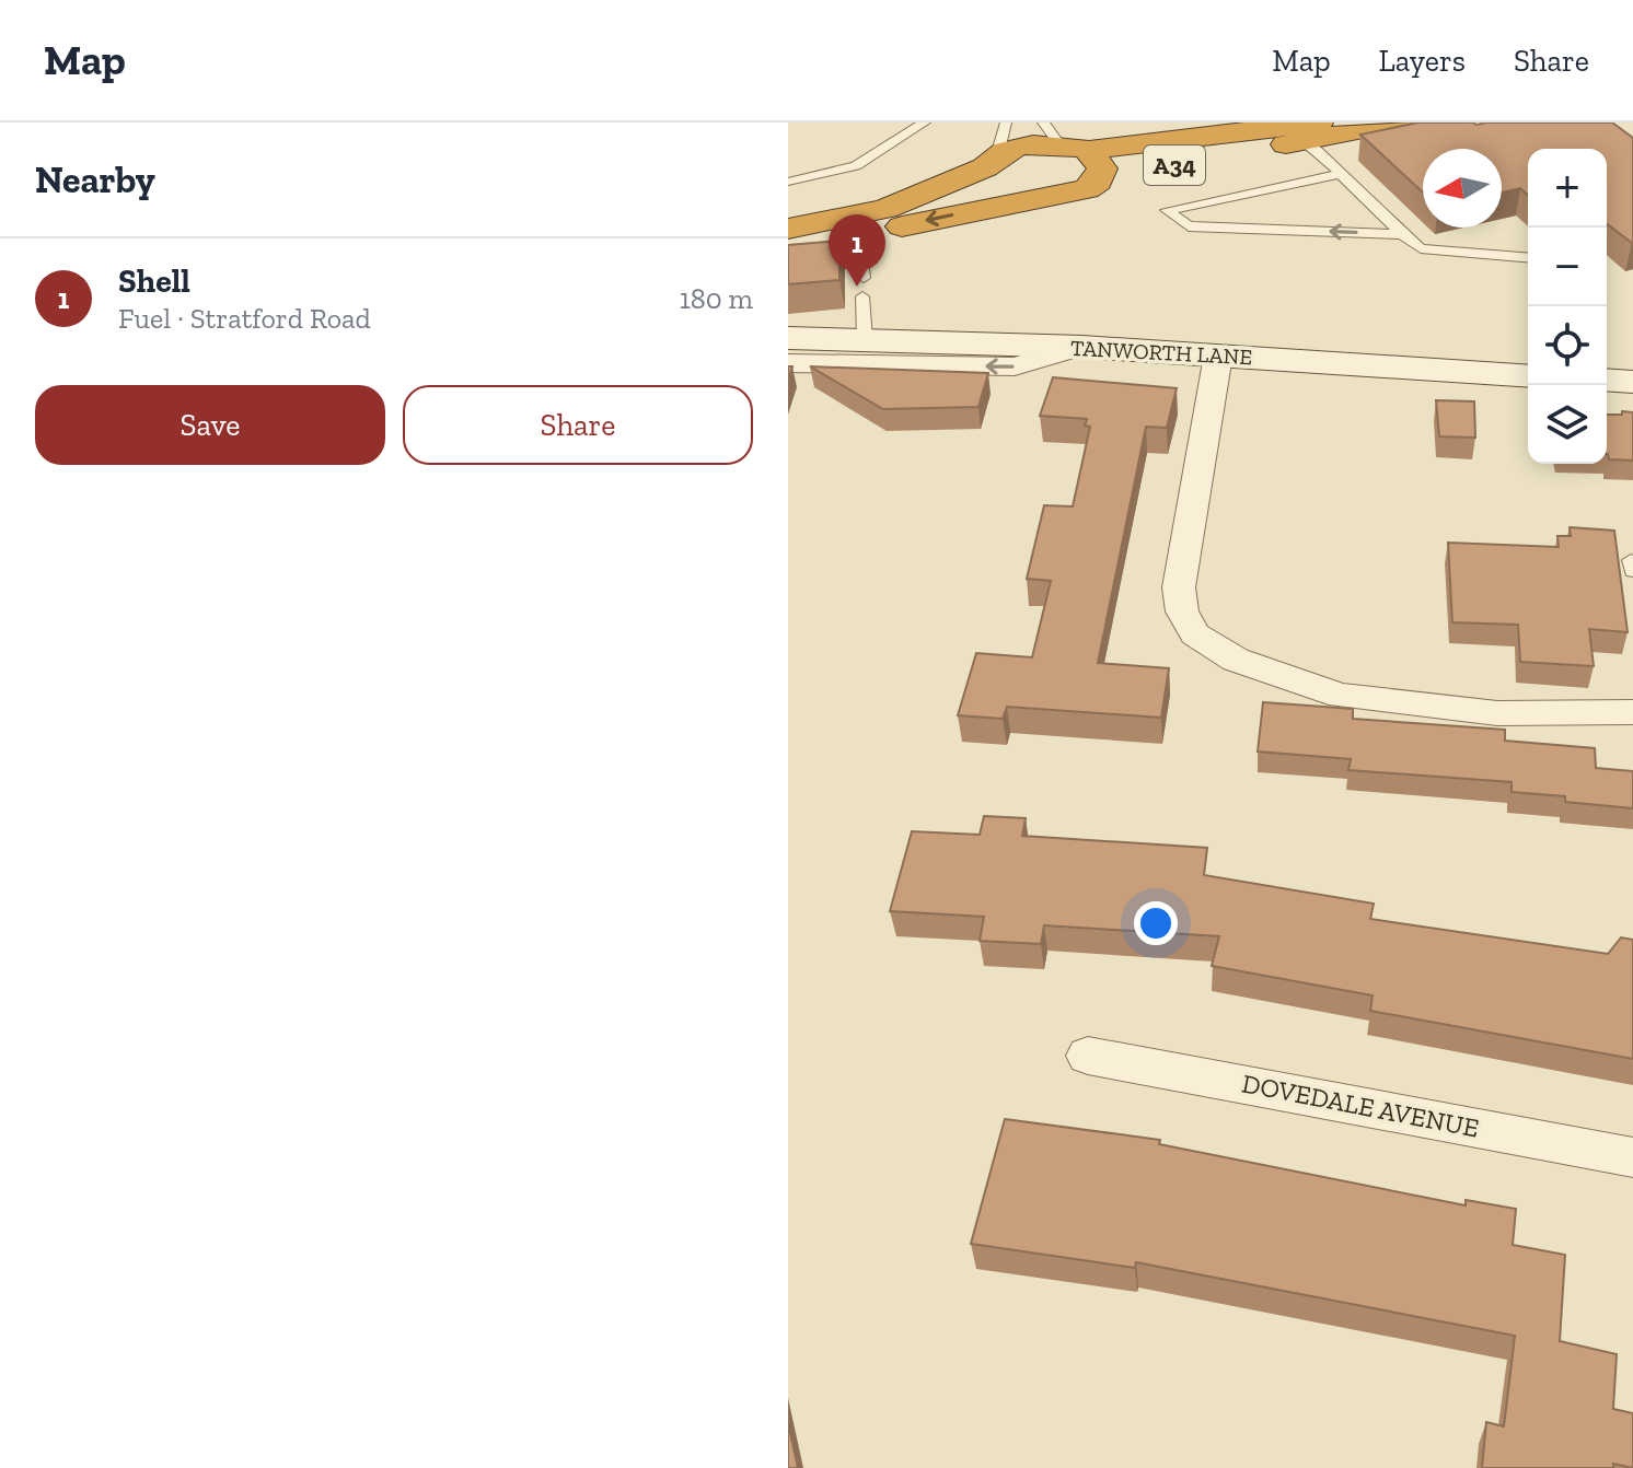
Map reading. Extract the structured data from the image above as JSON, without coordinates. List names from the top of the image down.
{
  "streets": {
    "highway": ["A34"],
    "street": ["TANWORTH LANE", "DOVEDALE AVENUE"]
  },
  "north": "left",
  "page": {
    "header": "Map",
    "nav": ["Map", "Layers", "Share"],
    "heading": "Nearby",
    "map_buttons": ["+", "−"],
    "pins": "1",
    "list": [
      {
        "mark": "1",
        "name": "Shell",
        "note": "Fuel · Stratford Road",
        "value": "180 m"
      }
    ],
    "buttons": ["Save", "Share"]
  }
}
